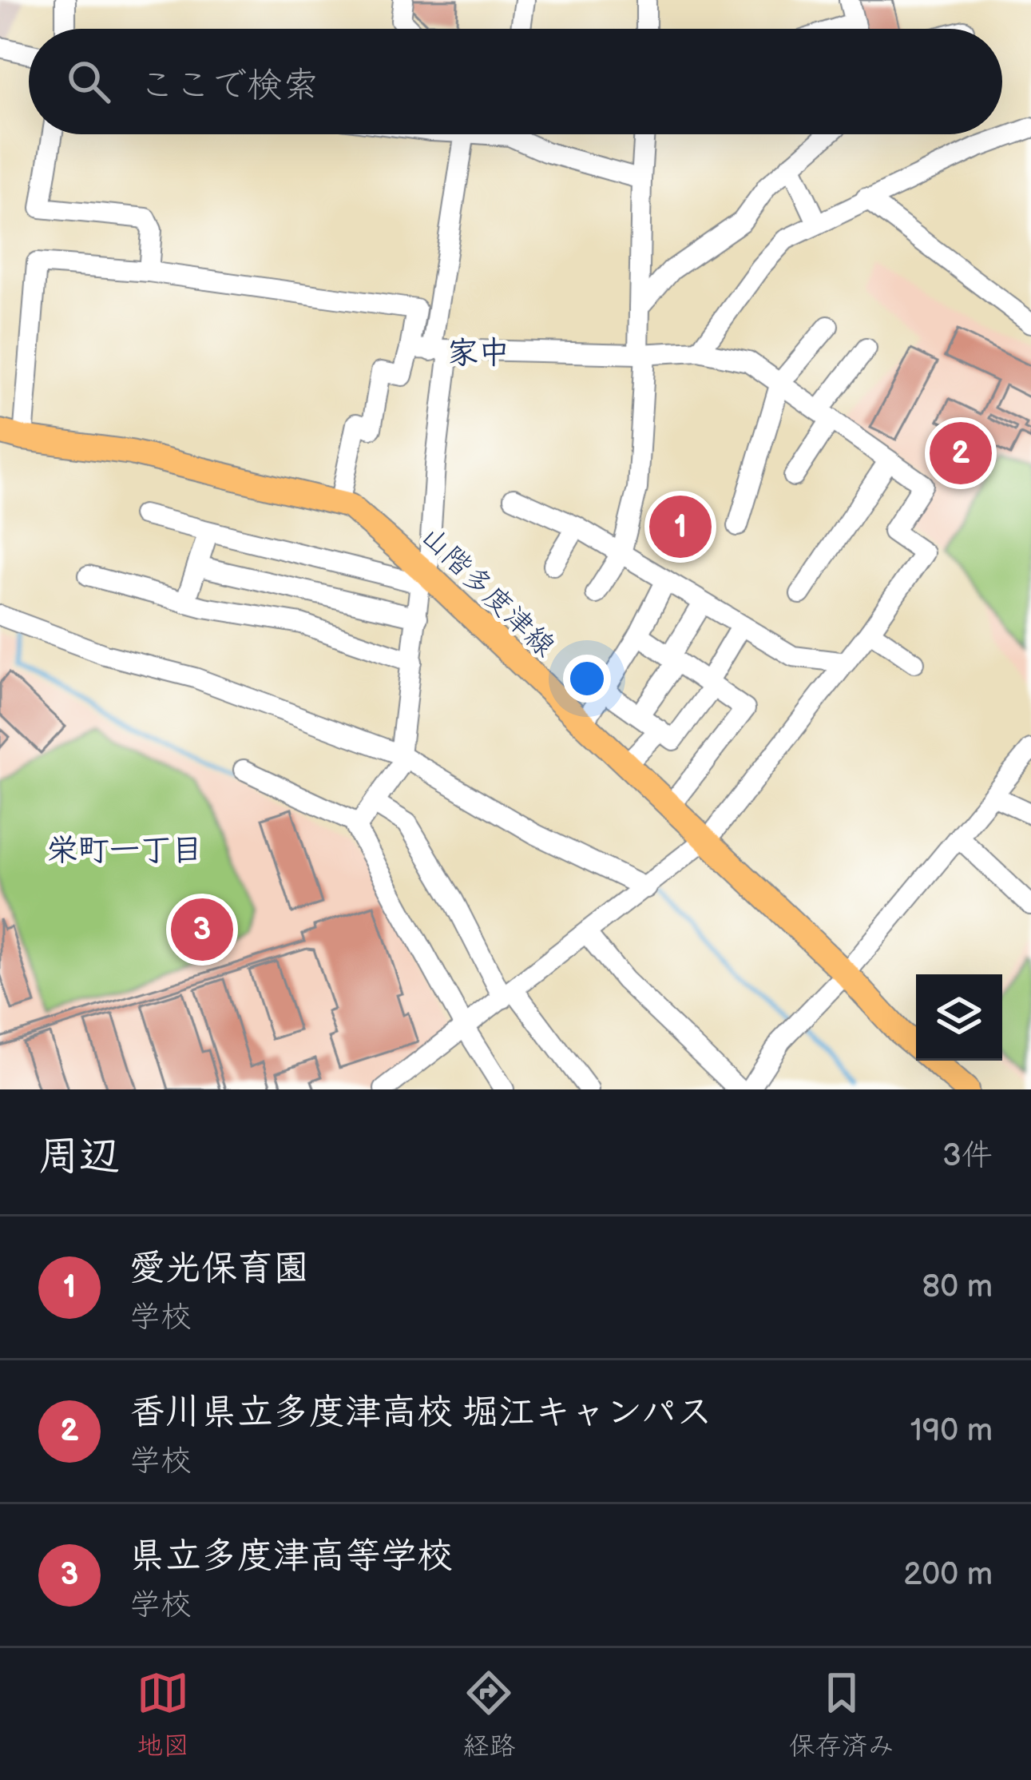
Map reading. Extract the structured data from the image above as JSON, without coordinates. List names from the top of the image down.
{
  "streets": {
    "main road": ["山階多度津線"]
  },
  "districts": ["家中", "栄町一丁目"],
  "page": {
    "search": "ここで検索",
    "pins": ["2", "1", "3"],
    "heading": ["周辺", "3件"],
    "list": [
      {
        "mark": "1",
        "name": "愛光保育園",
        "note": "学校",
        "value": "80 m"
      },
      {
        "mark": "2",
        "name": "香川県立多度津高校 堀江キャンパス",
        "note": "学校",
        "value": "190 m"
      },
      {
        "mark": "3",
        "name": "県立多度津高等学校",
        "note": "学校",
        "value": "200 m"
      }
    ],
    "nav": ["地図", "経路", "保存済み"]
  }
}
